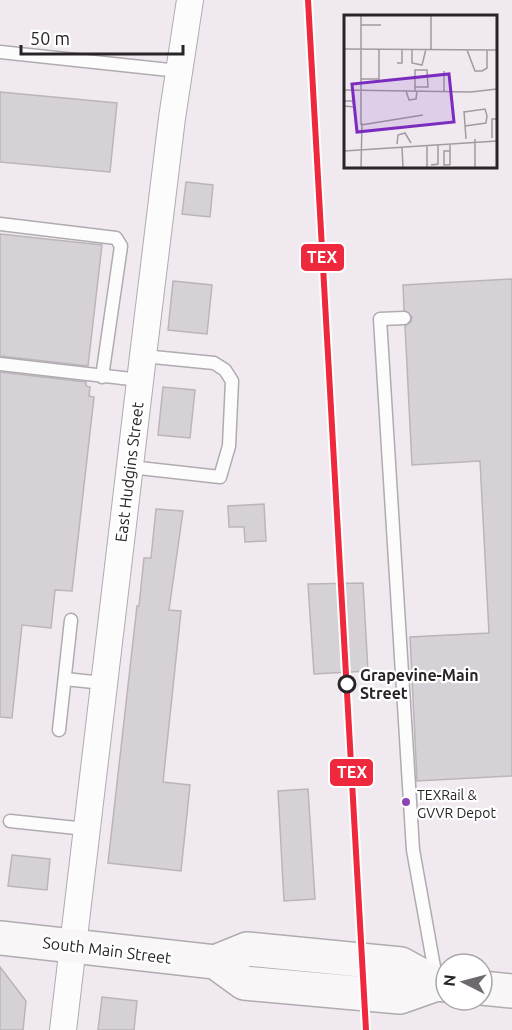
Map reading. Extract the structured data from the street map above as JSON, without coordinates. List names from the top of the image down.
{
  "streets": {
    "main road": ["South Main Street"],
    "street": ["East Hudgins Street"]
  },
  "crossings": [
    ["East Hudgins Street", "South Main Street"]
  ],
  "places": ["Grapevine-Main Street", "TEXRail & GVVR Depot"],
  "lines": ["transit line TEX"],
  "scale_bar": "50 m",
  "north": "left"
}
